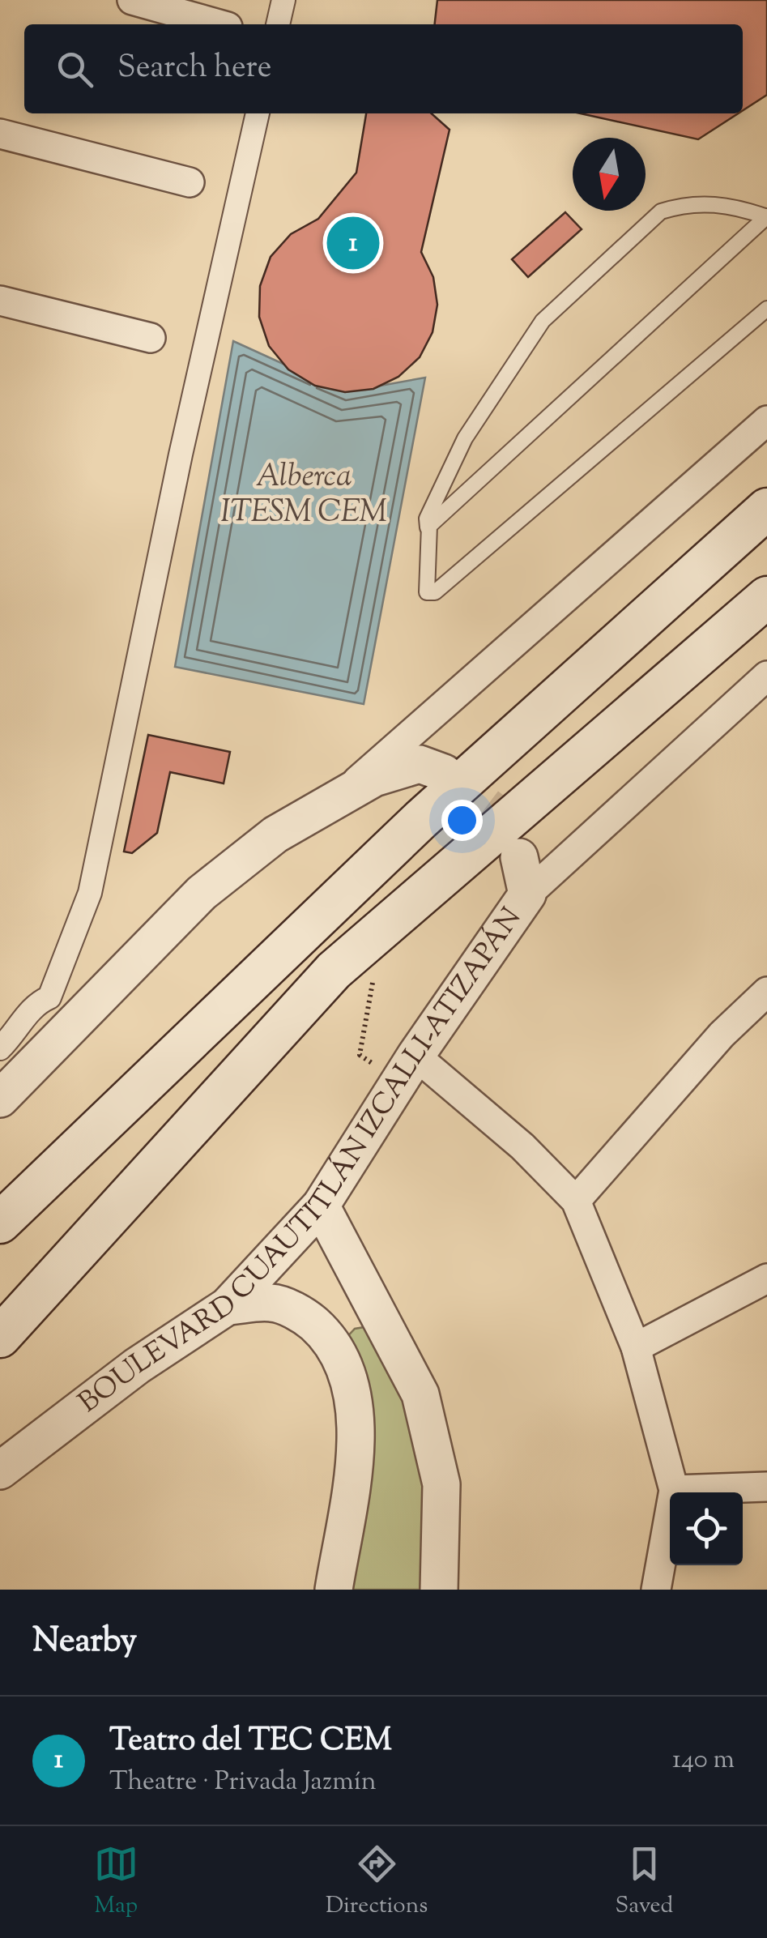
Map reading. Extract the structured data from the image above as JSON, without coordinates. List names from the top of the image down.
{
  "streets": {
    "street": ["BOULEVARD CUAUTITLÁN IZCALLI-ATIZAPÁN"]
  },
  "water": ["Alberca ITESM CEM"],
  "north": "bottom",
  "page": {
    "search": "Search here",
    "pins": "1",
    "heading": "Nearby",
    "list": [
      {
        "mark": "1",
        "name": "Teatro del TEC CEM",
        "note": "Theatre · Privada Jazmín",
        "value": "140 m"
      }
    ],
    "nav": ["Map", "Directions", "Saved"]
  }
}
